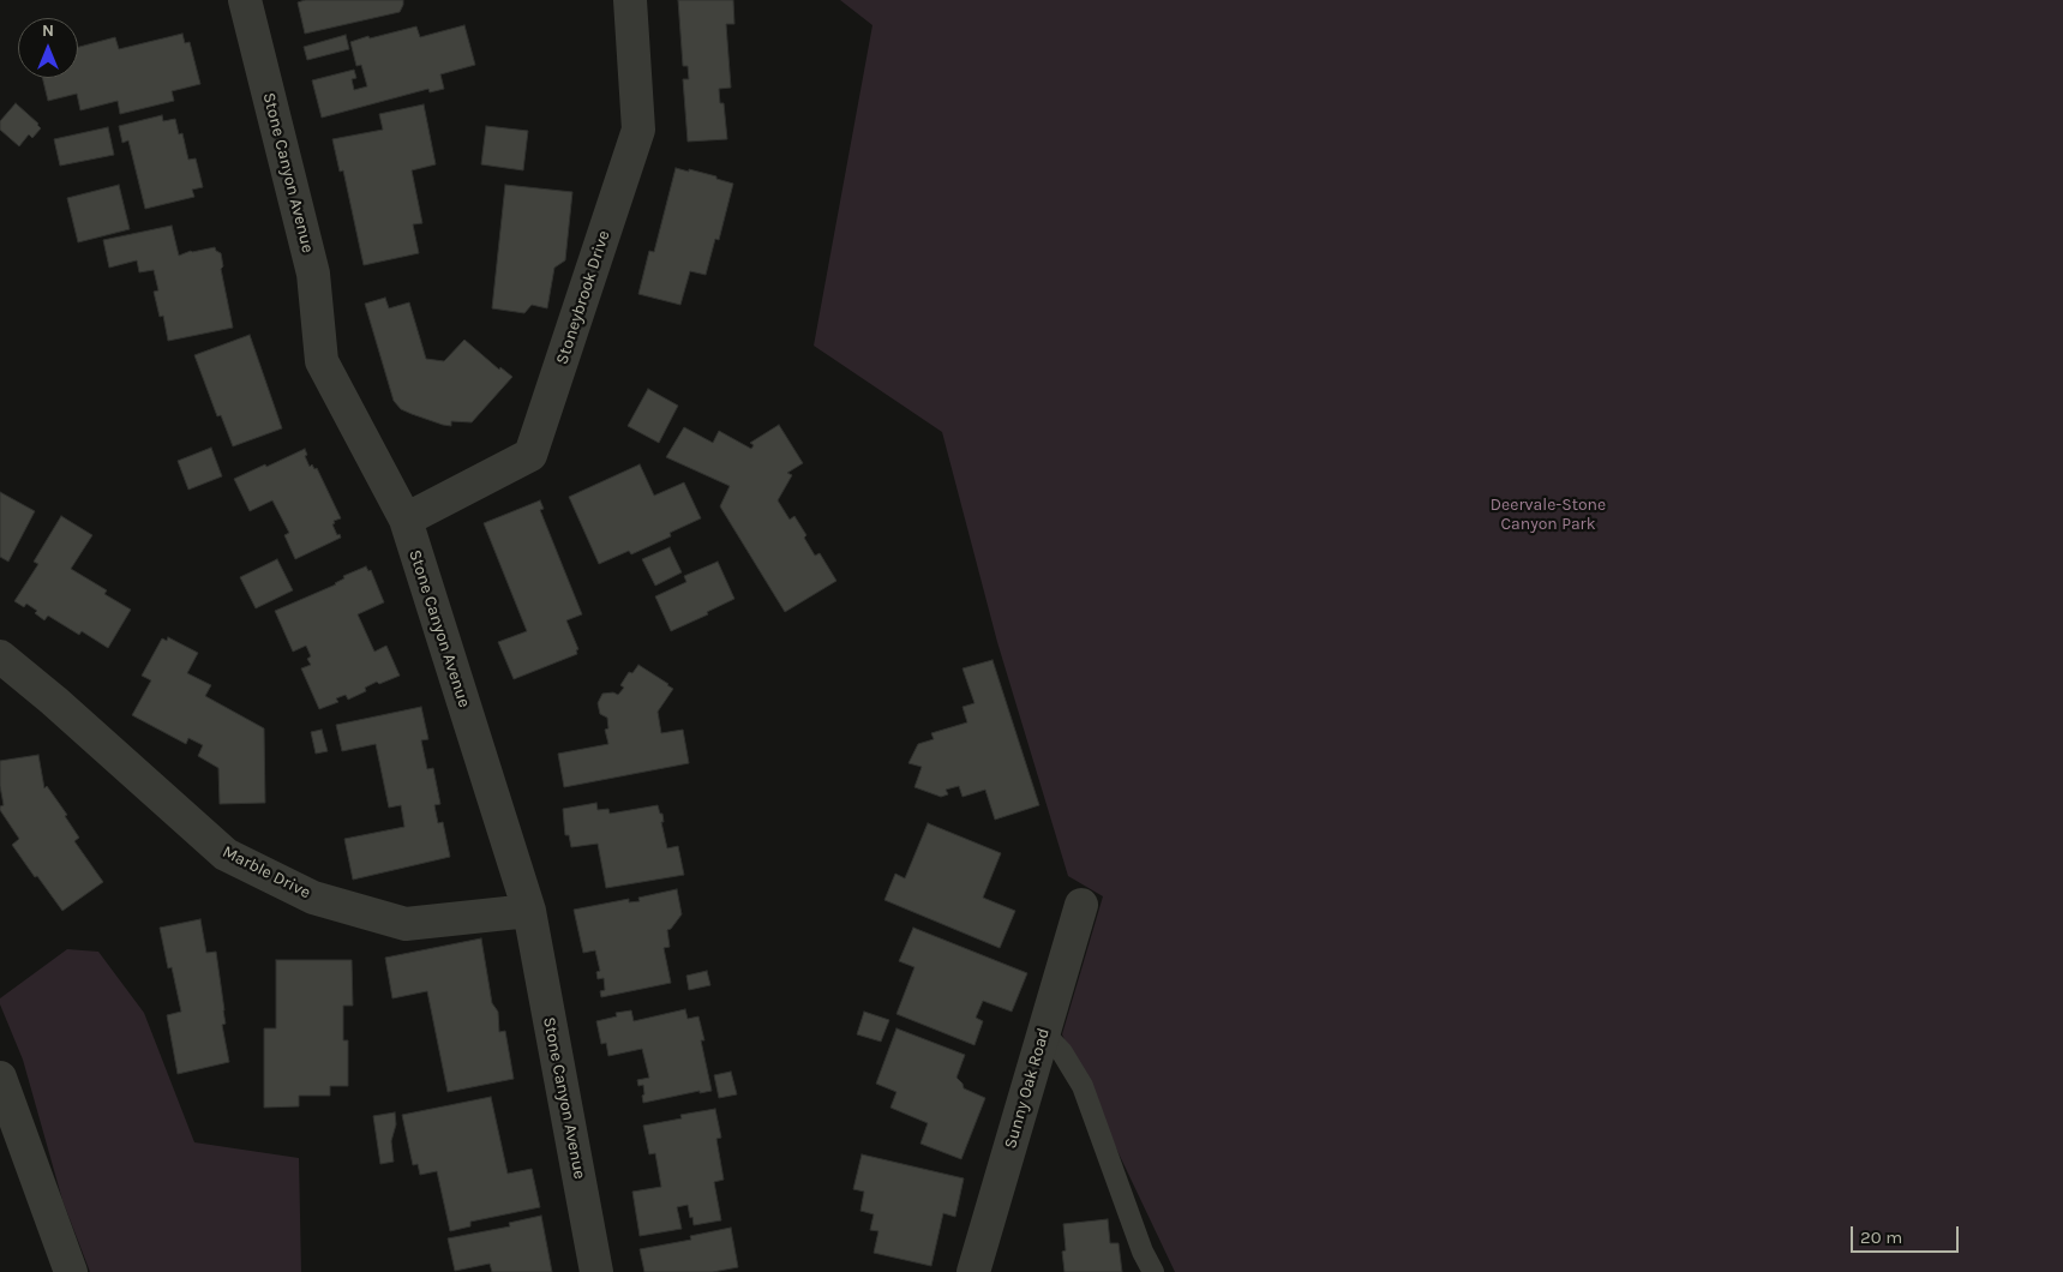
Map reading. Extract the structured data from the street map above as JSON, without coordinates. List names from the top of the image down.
{
  "streets": {
    "street": [
      "Stone Canyon Avenue",
      "Stoneybrook Drive",
      "Marble Drive",
      "Sunny Oak Road"
    ]
  },
  "crossings": [
    ["Stone Canyon Avenue", "Stoneybrook Drive"],
    ["Stone Canyon Avenue", "Marble Drive"]
  ],
  "parks": ["Deervale-Stone Canyon Park"],
  "scale_bar": "20 m",
  "north": "top"
}
